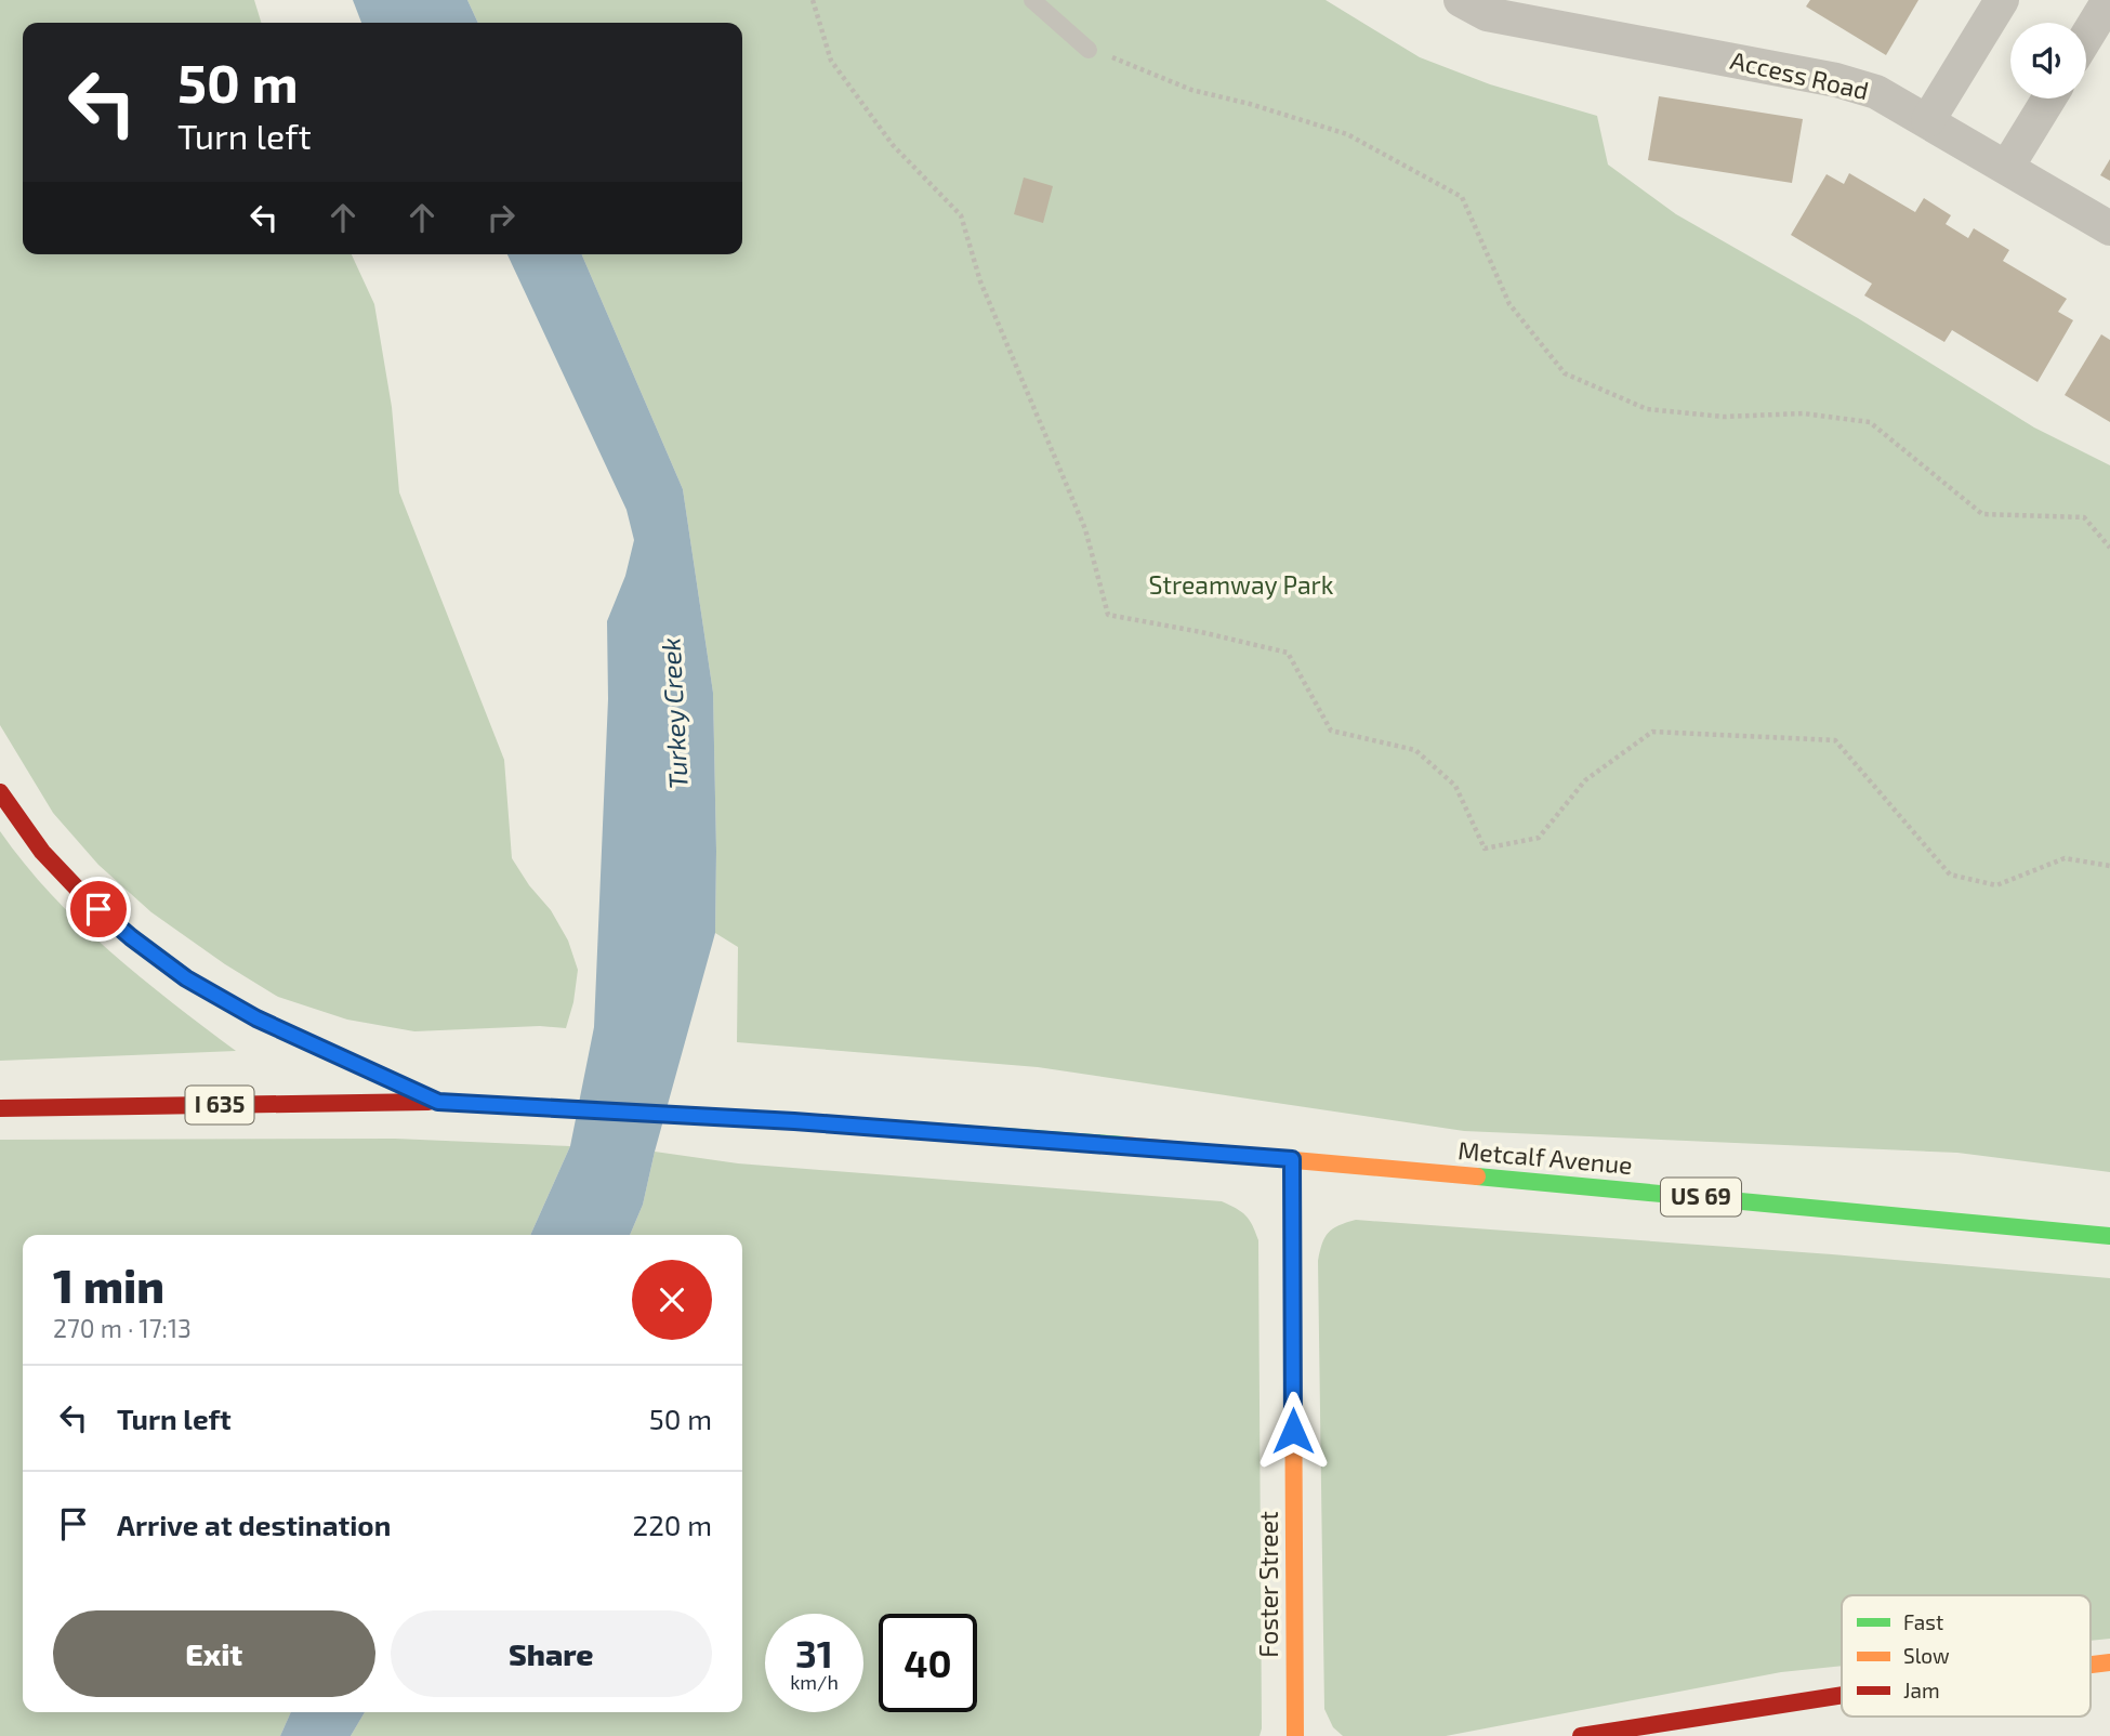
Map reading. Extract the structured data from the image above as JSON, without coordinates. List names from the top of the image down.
{
  "streets": {
    "main road": [
      "I 635",
      "Metcalf Avenue",
      "US 69",
      "Foster Street"
    ],
    "street": ["Access Road"]
  },
  "crossings": [
    ["I 635", "US 69"],
    ["Metcalf Avenue", "US 69"],
    ["Metcalf Avenue", "Foster Street"],
    ["US 69", "Foster Street"]
  ],
  "water": ["Turkey Creek"],
  "parks": ["Streamway Park"],
  "legend": ["Fast", "Slow", "Jam"],
  "page": {
    "turn": ["50 m", "Turn left"],
    "heading": ["1 min", "270 m · 17:13"],
    "list": [
      {
        "name": "Turn left",
        "value": "50 m"
      },
      {
        "name": "Arrive at destination",
        "value": "220 m"
      }
    ],
    "buttons": ["Exit", "Share"],
    "speed": "31 km/h",
    "limit": "40"
  }
}
